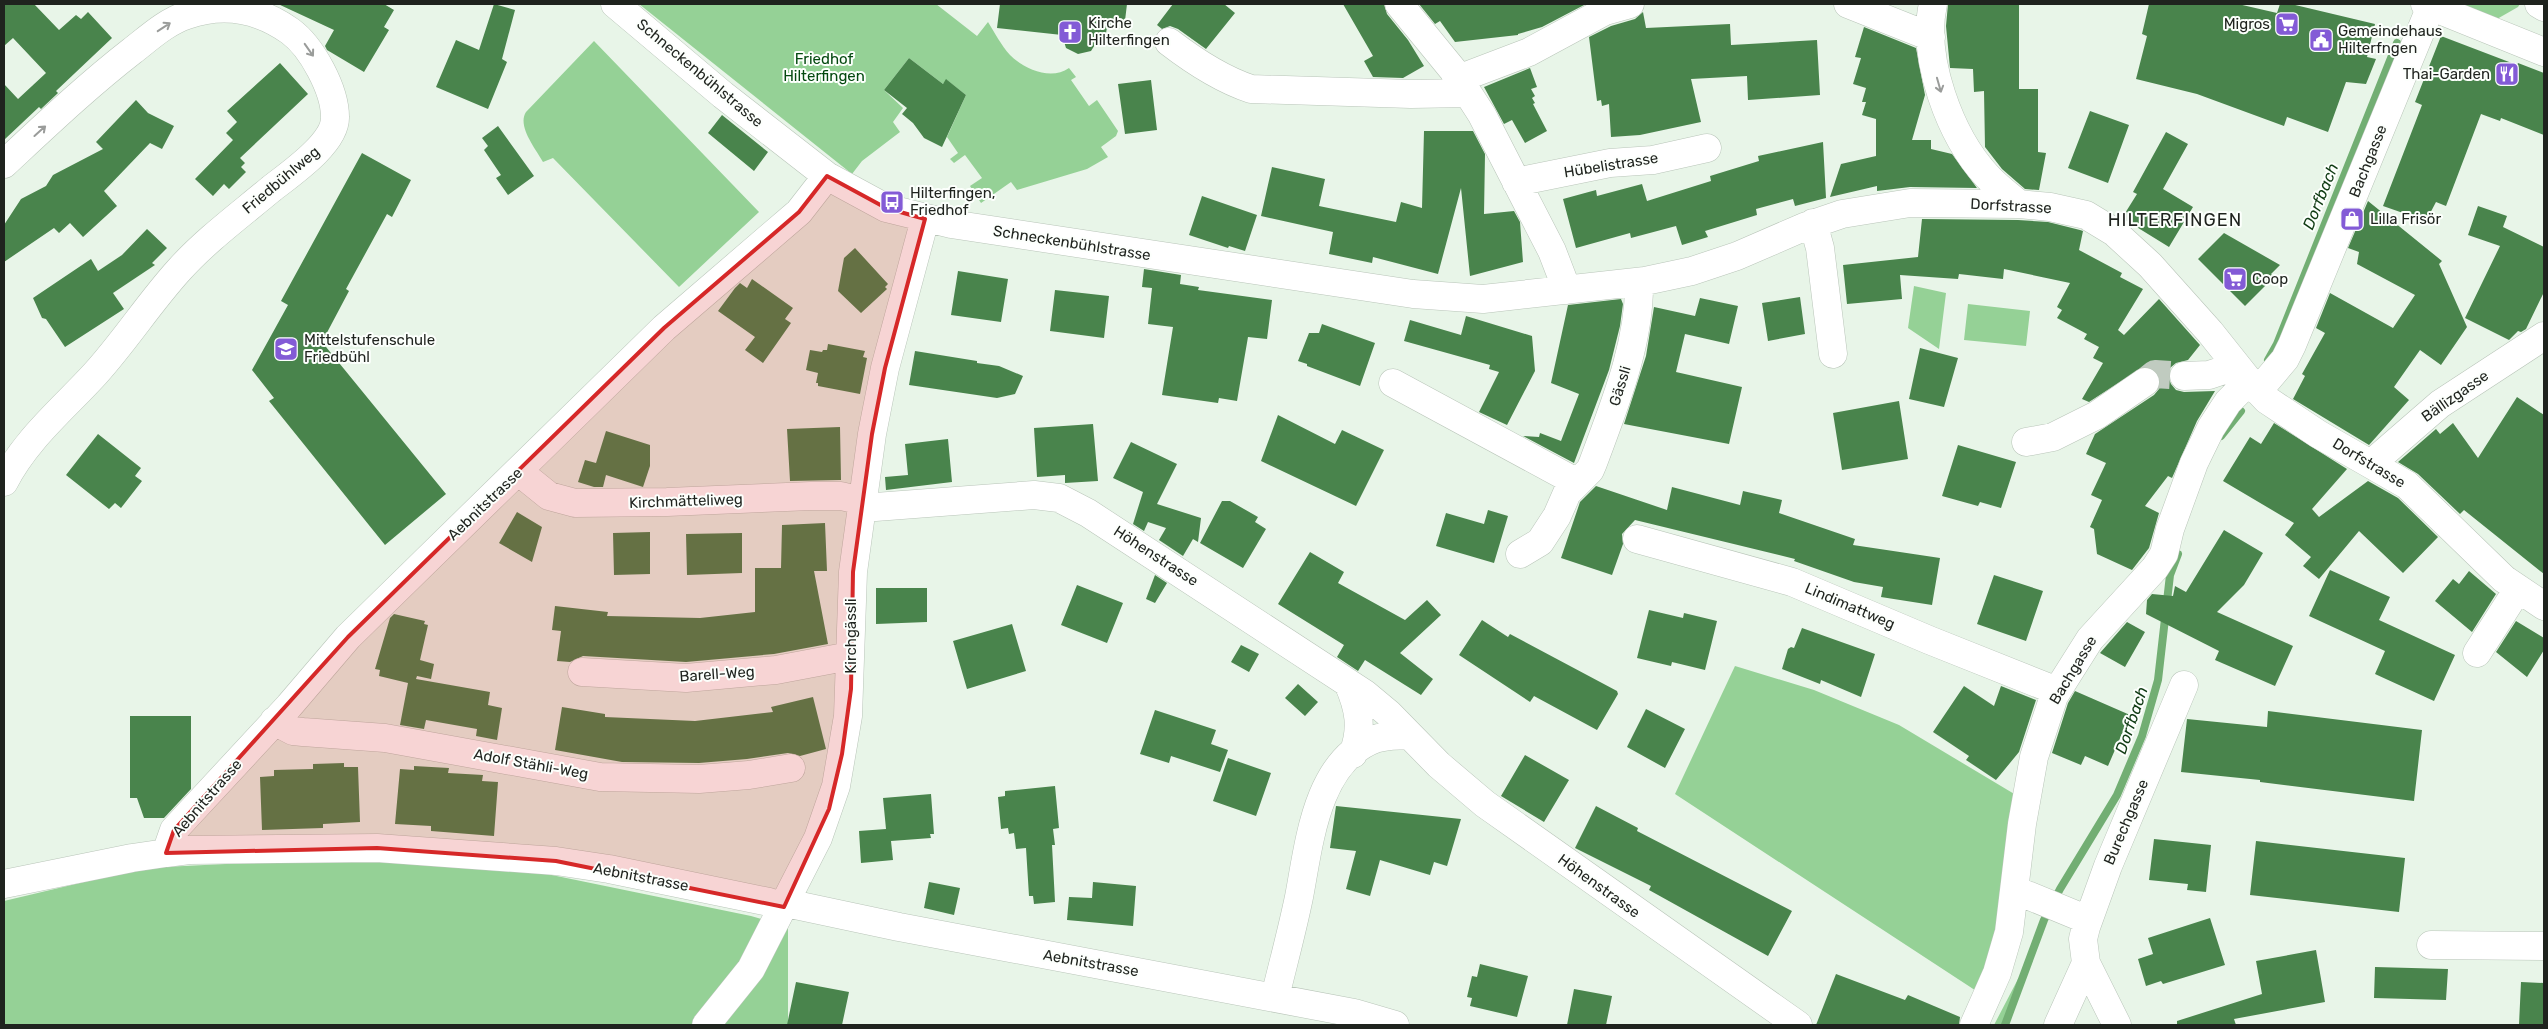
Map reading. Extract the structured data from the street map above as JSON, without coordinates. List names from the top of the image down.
{
  "streets": {
    "street": [
      "Schneckenbühlstrasse",
      "Bachgasse",
      "Hübelistrasse",
      "Friedbühlweg",
      "Dorfstrasse",
      "Gässli",
      "Bällizgasse",
      "Kirchmätteliweg",
      "Aebnitstrasse",
      "Höhenstrasse",
      "Lindimattweg",
      "Kirchgässli",
      "Barell-Weg",
      "Adolf Stähli-Weg",
      "Burechgasse"
    ]
  },
  "crossings": [
    ["Schneckenbühlstrasse", "Dorfstrasse"],
    ["Schneckenbühlstrasse", "Aebnitstrasse"],
    ["Schneckenbühlstrasse", "Kirchgässli"],
    ["Bachgasse", "Dorfstrasse"],
    ["Bachgasse", "Lindimattweg"],
    ["Dorfstrasse", "Gässli"],
    ["Dorfstrasse", "Bällizgasse"],
    ["Kirchmätteliweg", "Aebnitstrasse"],
    ["Kirchmätteliweg", "Höhenstrasse"],
    ["Kirchmätteliweg", "Kirchgässli"],
    ["Aebnitstrasse", "Kirchgässli"],
    ["Aebnitstrasse", "Adolf Stähli-Weg"],
    ["Höhenstrasse", "Kirchgässli"],
    ["Kirchgässli", "Barell-Weg"]
  ],
  "districts": ["HILTERFINGEN"],
  "water": ["Dorfbach"],
  "parks": ["Friedhof Hilterfingen"],
  "places": {
    "supermarket": ["Migros", "Coop"],
    "church": ["Kirche Hilterfingen"],
    "public building": ["Gemeindehaus Hilterfngen"],
    "restaurant": ["Thai-Garden"],
    "bus stop": ["Hilterfingen, Friedhof"],
    "shop": ["Lilla Frisör"],
    "school or university": ["Mittelstufenschule Friedbühl"]
  }
}
